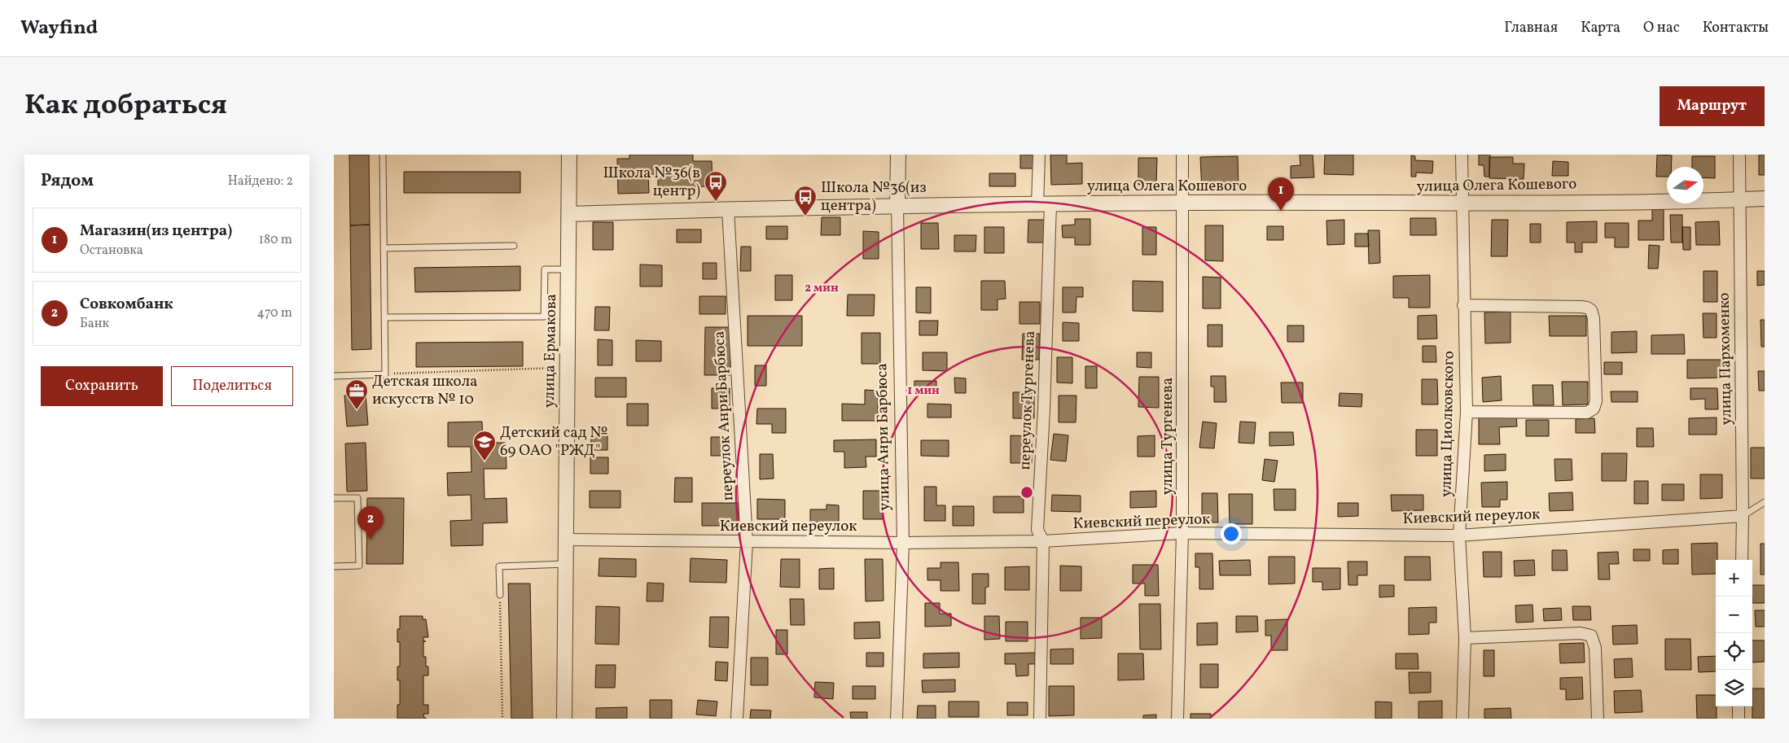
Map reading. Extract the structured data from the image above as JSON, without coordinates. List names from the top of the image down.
{
  "streets": {
    "street": [
      "улица Олега Кошевого",
      "улица Ермакова",
      "улица Пархоменко",
      "переулок Тургенева",
      "переулок Анри Барбюса",
      "улица Циолковского",
      "улица Тургенева",
      "улица Анри Барбюса",
      "Киевский переулок"
    ]
  },
  "crossings": [
    ["улица Олега Кошевого", "улица Ермакова"],
    ["улица Олега Кошевого", "улица Пархоменко"],
    ["улица Олега Кошевого", "переулок Тургенева"],
    ["улица Олега Кошевого", "переулок Анри Барбюса"],
    ["улица Олега Кошевого", "улица Циолковского"],
    ["улица Олега Кошевого", "улица Тургенева"],
    ["улица Олега Кошевого", "улица Анри Барбюса"],
    ["улица Ермакова", "Киевский переулок"],
    ["улица Пархоменко", "Киевский переулок"],
    ["переулок Тургенева", "Киевский переулок"],
    ["переулок Анри Барбюса", "Киевский переулок"],
    ["улица Циолковского", "Киевский переулок"],
    ["улица Тургенева", "Киевский переулок"],
    ["улица Анри Барбюса", "Киевский переулок"]
  ],
  "places": {
    "bus stop": ["Школа №36(в центр)", "Школа №36(из центра)"],
    "office": ["Детская школа искусств № 10"],
    "school or university": ["Детский сад № 69 ОАО \"РЖД\""]
  },
  "north": "right",
  "page": {
    "header": "Wayfind",
    "nav": [
      "Главная",
      "Карта",
      "О нас",
      "Контакты"
    ],
    "title": "Как добраться",
    "buttons": [
      "Маршрут",
      ["Сохранить", "Поделиться"]
    ],
    "heading": ["Рядом", "Найдено: 2"],
    "pins": ["1", "2"],
    "list": [
      {
        "mark": "1",
        "name": "Магазин(из центра)",
        "note": "Остановка",
        "value": "180 m"
      },
      {
        "mark": "2",
        "name": "Совкомбанк",
        "note": "Банк",
        "value": "470 m"
      }
    ],
    "map_buttons": ["+", "−"]
  },
  "rings": ["2 мин", "1 мин"]
}
